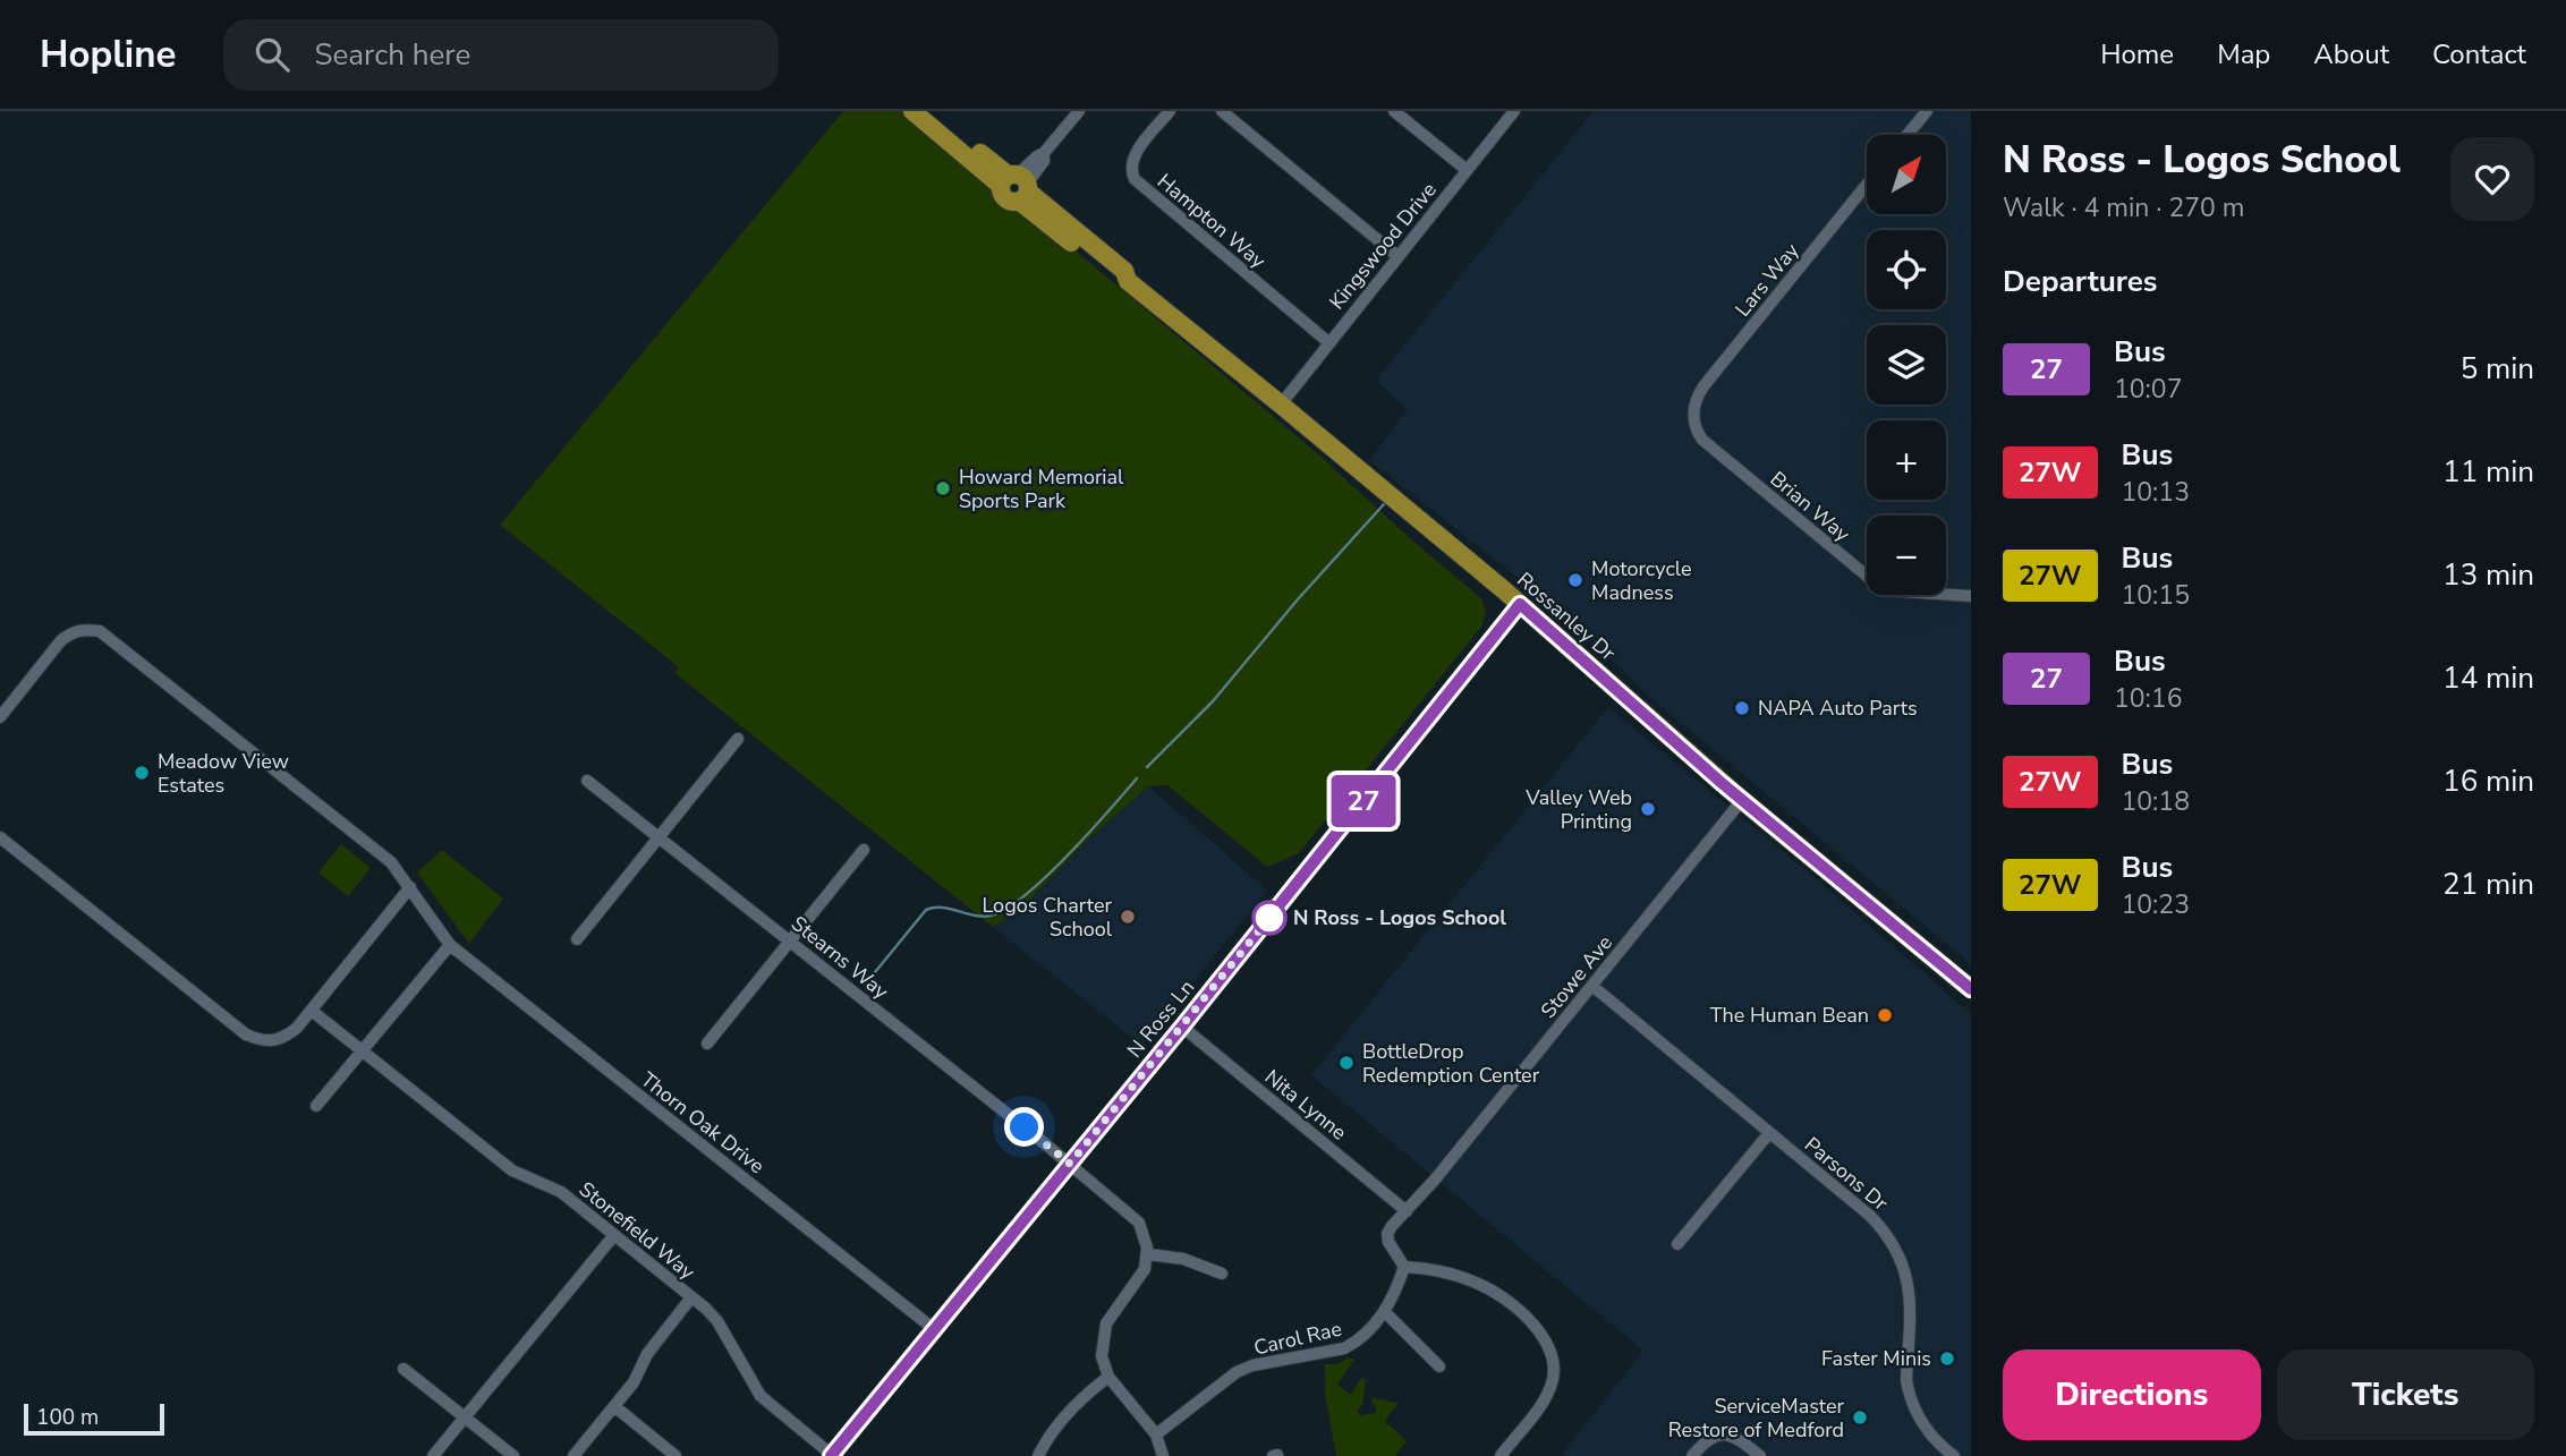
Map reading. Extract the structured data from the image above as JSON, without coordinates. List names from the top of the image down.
{
  "streets": {
    "main road": ["Rossanley Dr", "N Ross Ln"],
    "street": [
      "Hampton Way",
      "Kingswood Drive",
      "Lars Way",
      "Brian Way",
      "Stearns Way",
      "Stowe Ave",
      "Nita Lynne",
      "Thorn Oak Drive",
      "Parsons Dr",
      "Stonefield Way",
      "Carol Rae"
    ]
  },
  "crossings": [
    ["Hampton Way", "Kingswood Drive"],
    ["Kingswood Drive", "Rossanley Dr"],
    ["Lars Way", "Brian Way"],
    ["Rossanley Dr", "Stowe Ave"],
    ["Rossanley Dr", "N Ross Ln"],
    ["Stearns Way", "N Ross Ln"],
    ["Stowe Ave", "Nita Lynne"],
    ["Stowe Ave", "Parsons Dr"],
    ["N Ross Ln", "Nita Lynne"],
    ["N Ross Ln", "Thorn Oak Drive"],
    ["N Ross Ln", "Stonefield Way"]
  ],
  "places": [
    "Howard Memorial Sports Park",
    "Motorcycle Madness",
    "NAPA Auto Parts",
    "Meadow View Estates",
    "Valley Web Printing",
    "Logos Charter School",
    "N Ross - Logos School",
    "The Human Bean",
    "BottleDrop Redemption Center",
    "Faster Minis",
    "ServiceMaster Restore of Medford"
  ],
  "lines": ["bus line 27"],
  "scale_bar": "100 m",
  "north": "top right",
  "page": {
    "header": "Hopline",
    "search": "Search here",
    "nav": [
      "Home",
      "Map",
      "About",
      "Contact"
    ],
    "on_map": "27",
    "heading": [
      ["N Ross - Logos School", "Walk · 4 min · 270 m"],
      "Departures"
    ],
    "map_buttons": ["+", "−"],
    "list": [
      {
        "mark": "27",
        "name": "Bus",
        "note": "10:07",
        "value": "5 min"
      },
      {
        "mark": "27W",
        "name": "Bus",
        "note": "10:13",
        "value": "11 min"
      },
      {
        "mark": "27W",
        "name": "Bus",
        "note": "10:15",
        "value": "13 min"
      },
      {
        "mark": "27",
        "name": "Bus",
        "note": "10:16",
        "value": "14 min"
      },
      {
        "mark": "27W",
        "name": "Bus",
        "note": "10:18",
        "value": "16 min"
      },
      {
        "mark": "27W",
        "name": "Bus",
        "note": "10:23",
        "value": "21 min"
      }
    ],
    "buttons": ["Directions", "Tickets"],
    "scale": "100 m"
  }
}
